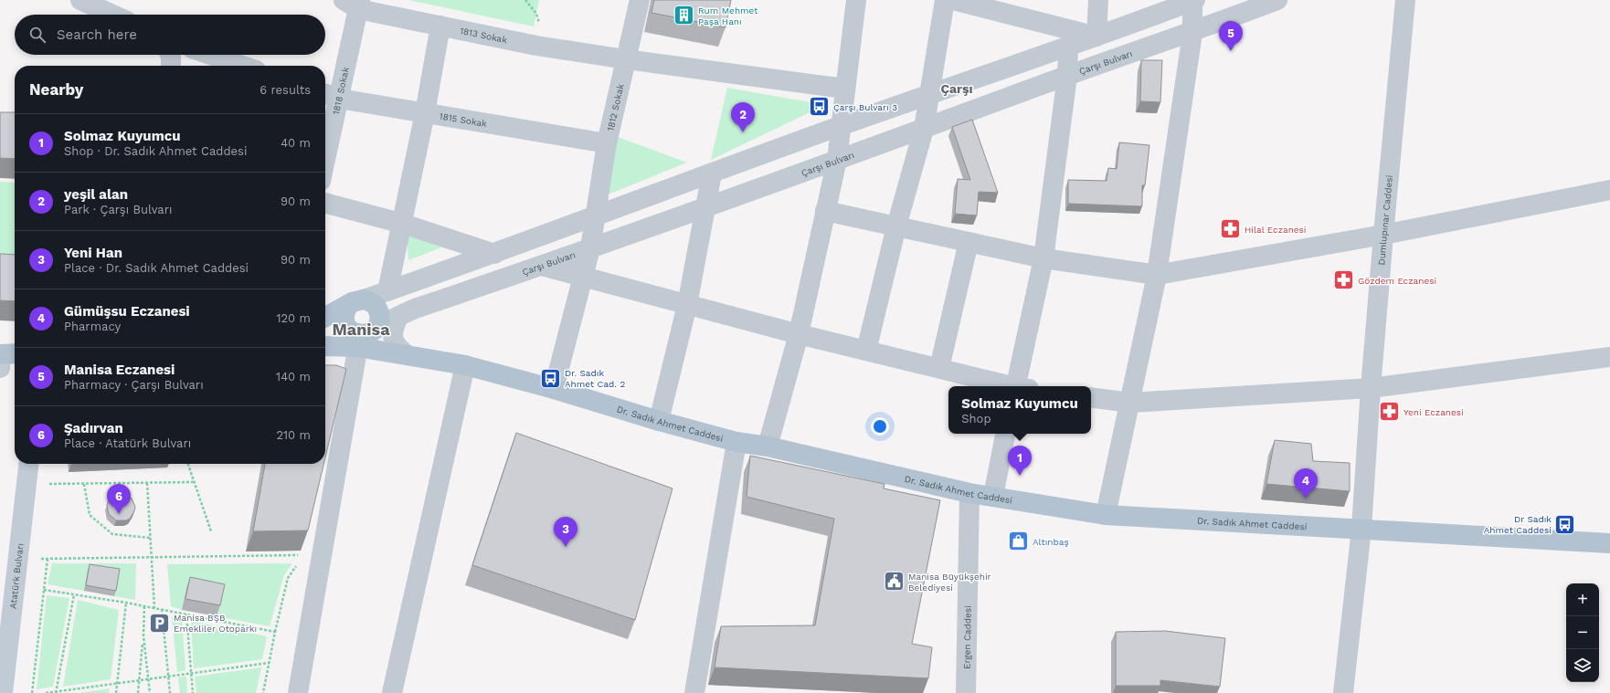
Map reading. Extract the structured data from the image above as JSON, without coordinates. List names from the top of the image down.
{
  "streets": {
    "main road": ["Dr. Sadık Ahmet Caddesi", "Atatürk Bulvarı"],
    "street": [
      "1813 Sokak",
      "Çarşı Bulvarı",
      "1818 Sokak",
      "1812 Sokak",
      "1815 Sokak",
      "Dumlupınar Caddesi",
      "Ergen Caddesi"
    ]
  },
  "crossings": [
    ["1813 Sokak", "1818 Sokak"],
    ["1813 Sokak", "1812 Sokak"],
    ["Çarşı Bulvarı", "1812 Sokak"],
    ["Çarşı Bulvarı", "Dr. Sadık Ahmet Caddesi"],
    ["1818 Sokak", "1815 Sokak"],
    ["1812 Sokak", "1815 Sokak"],
    ["1812 Sokak", "Dr. Sadık Ahmet Caddesi"],
    ["Dumlupınar Caddesi", "Dr. Sadık Ahmet Caddesi"],
    ["Dr. Sadık Ahmet Caddesi", "Ergen Caddesi"]
  ],
  "districts": ["Çarşı", "Manisa"],
  "places": {
    "building": ["Rum Mehmet Paşa Hanı"],
    "bus stop": ["Çarşı Bulvarı 3", "Dr. Sadık Ahmet Cad. 2", "Dr Sadık Ahmet Caddesi"],
    "pharmacy": ["Hilal Eczanesi", "Gözdem Eczanesi", "Yeni Eczanesi"],
    "shop": ["Altınbaş"],
    "public building": ["Manisa Büyükşehir Belediyesi"],
    "parking": ["Manisa BŞB Emekliler Otoparkı"]
  },
  "page": {
    "search": "Search here",
    "pins": [
      "5",
      "2",
      "1",
      "4",
      "6",
      "3"
    ],
    "heading": ["Nearby", "6 results"],
    "list": [
      {
        "mark": "1",
        "name": "Solmaz Kuyumcu",
        "note": "Shop · Dr. Sadık Ahmet Caddesi",
        "value": "40 m"
      },
      {
        "mark": "2",
        "name": "yeşil alan",
        "note": "Park · Çarşı Bulvarı",
        "value": "90 m"
      },
      {
        "mark": "3",
        "name": "Yeni Han",
        "note": "Place · Dr. Sadık Ahmet Caddesi",
        "value": "90 m"
      },
      {
        "mark": "4",
        "name": "Gümüşsu Eczanesi",
        "note": "Pharmacy",
        "value": "120 m"
      },
      {
        "mark": "5",
        "name": "Manisa Eczanesi",
        "note": "Pharmacy · Çarşı Bulvarı",
        "value": "140 m"
      },
      {
        "mark": "6",
        "name": "Şadırvan",
        "note": "Place · Atatürk Bulvarı",
        "value": "210 m"
      }
    ],
    "popup": ["Solmaz Kuyumcu", "Shop"],
    "map_buttons": ["+", "−"]
  }
}
